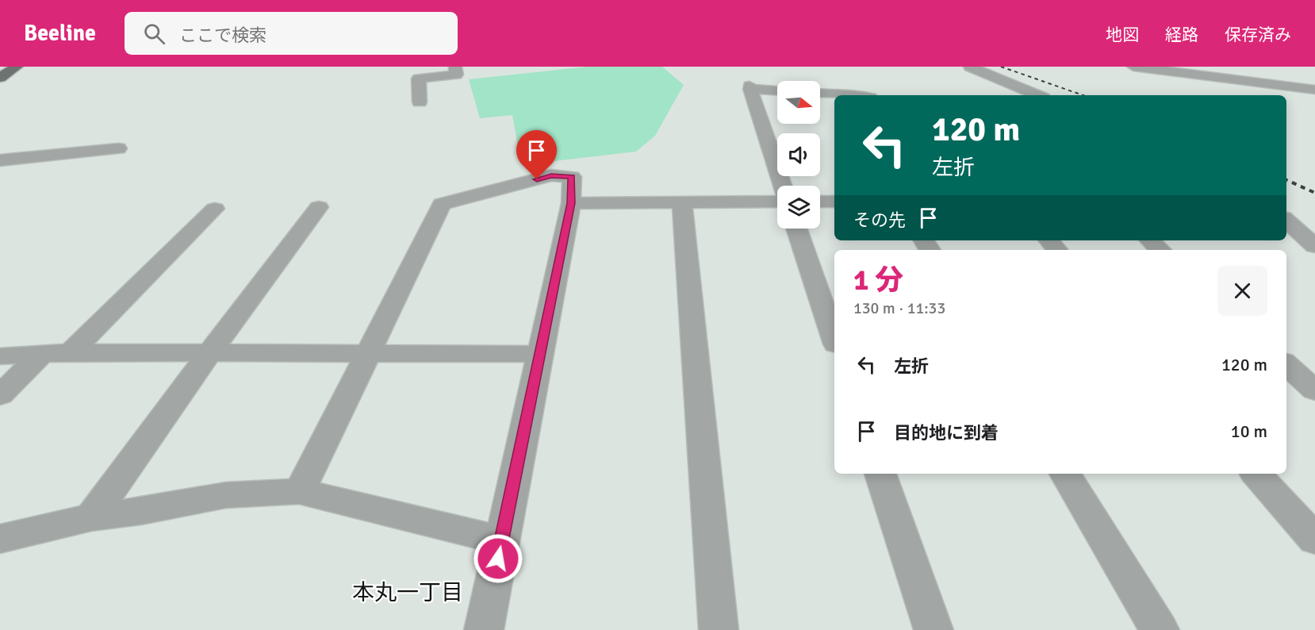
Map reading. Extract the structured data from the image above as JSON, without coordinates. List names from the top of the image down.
{
  "districts": ["本丸一丁目"],
  "north": "right",
  "page": {
    "header": "Beeline",
    "search": "ここで検索",
    "nav": ["地図", "経路", "保存済み"],
    "turn": ["120 m", "左折"],
    "then": "その先",
    "heading": ["1 分", "130 m · 11:33"],
    "list": [
      {
        "name": "左折",
        "value": "120 m"
      },
      {
        "name": "目的地に到着",
        "value": "10 m"
      }
    ]
  }
}
